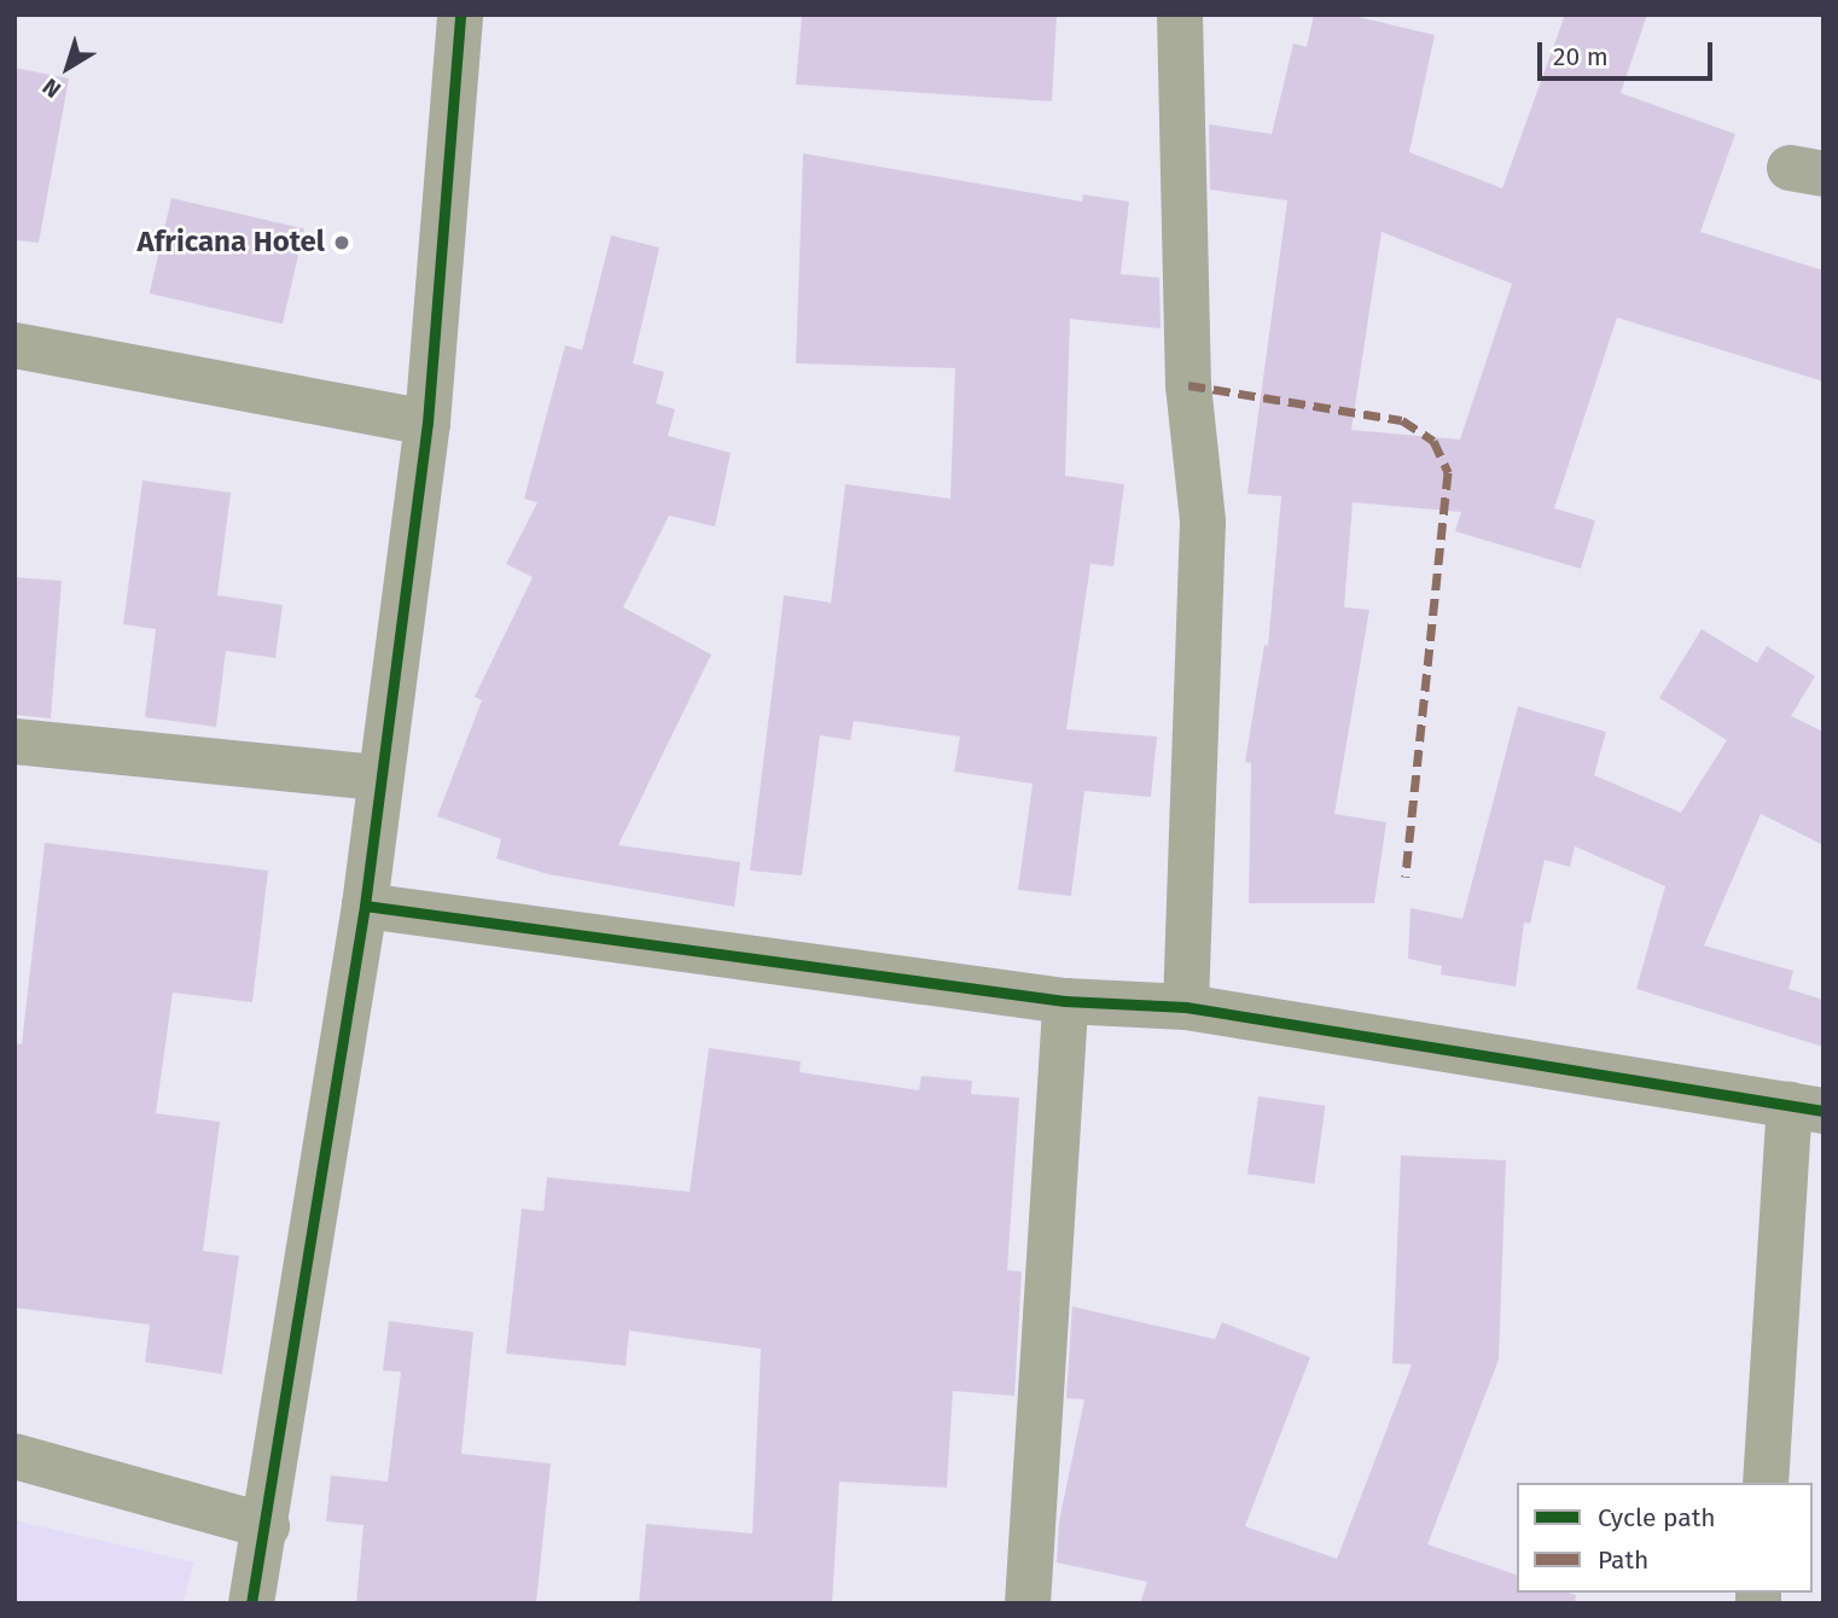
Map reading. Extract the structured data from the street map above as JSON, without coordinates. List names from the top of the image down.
{
  "places": ["Africana Hotel"],
  "legend": ["Cycle path", "Path"],
  "scale_bar": "20 m",
  "north": "bottom left"
}
